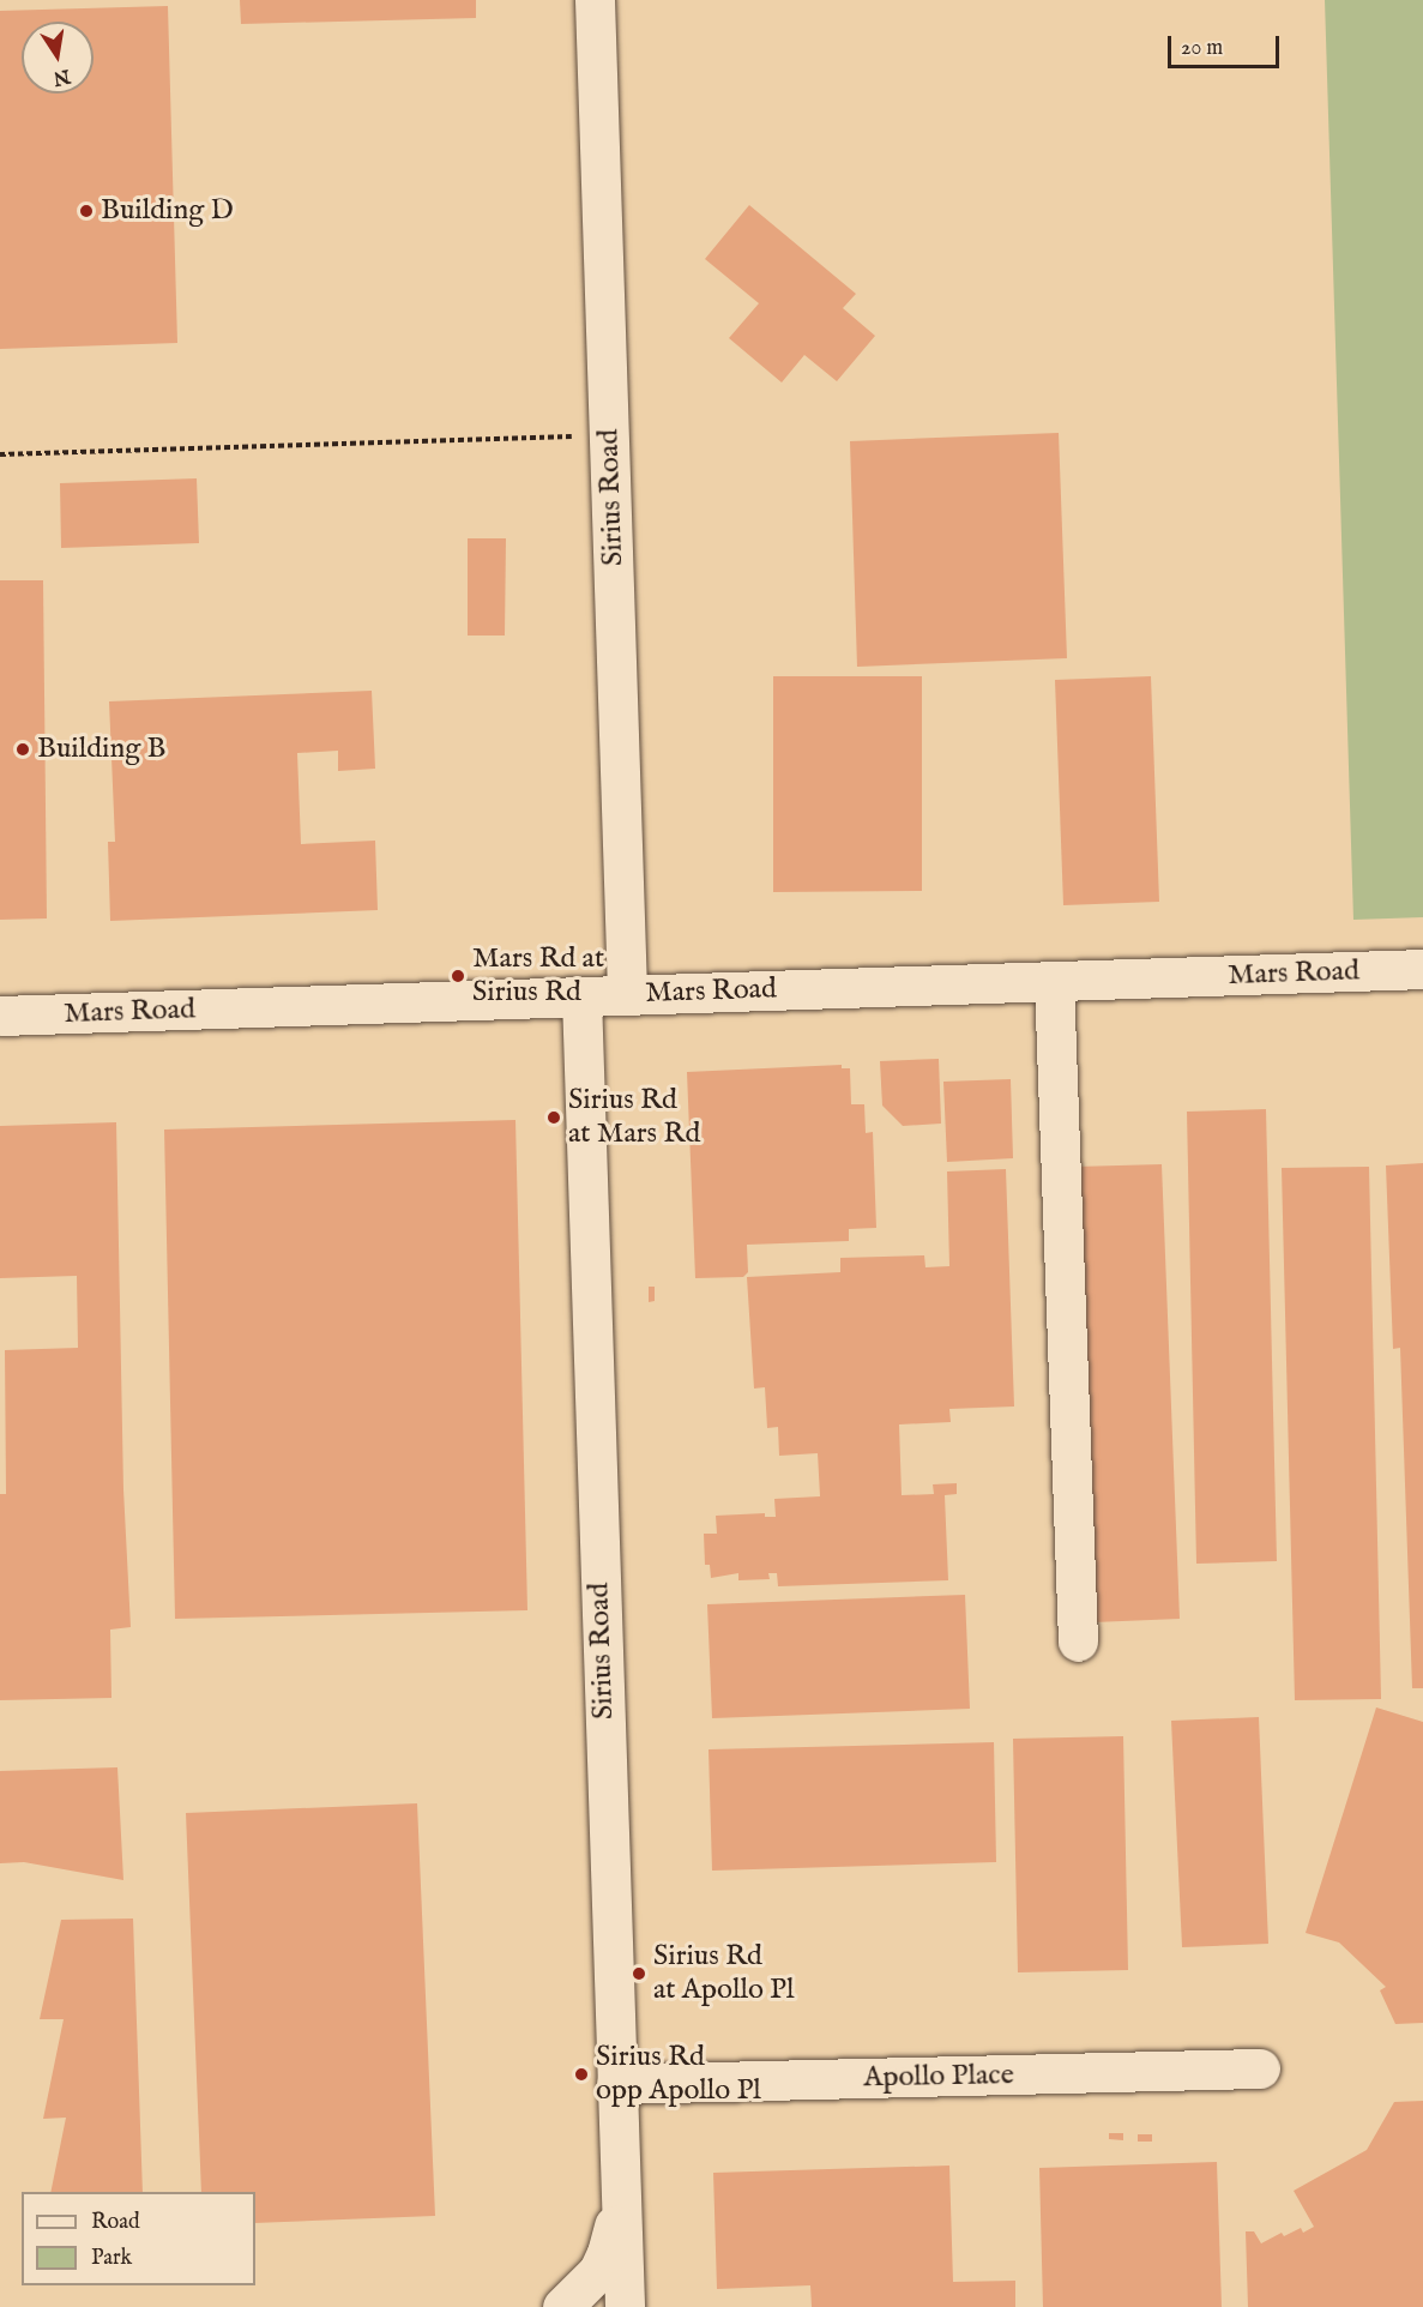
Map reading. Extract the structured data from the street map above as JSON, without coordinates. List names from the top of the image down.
{
  "streets": {
    "street": ["Sirius Road", "Mars Road", "Apollo Place"]
  },
  "crossings": [
    ["Sirius Road", "Mars Road"],
    ["Sirius Road", "Apollo Place"]
  ],
  "places": [
    "Building D",
    "Building B",
    "Mars Rd at Sirius Rd",
    "Sirius Rd at Mars Rd",
    "Sirius Rd at Apollo Pl",
    "Sirius Rd opp Apollo Pl"
  ],
  "legend": ["Road", "Park"],
  "scale_bar": "20 m",
  "north": "bottom"
}
